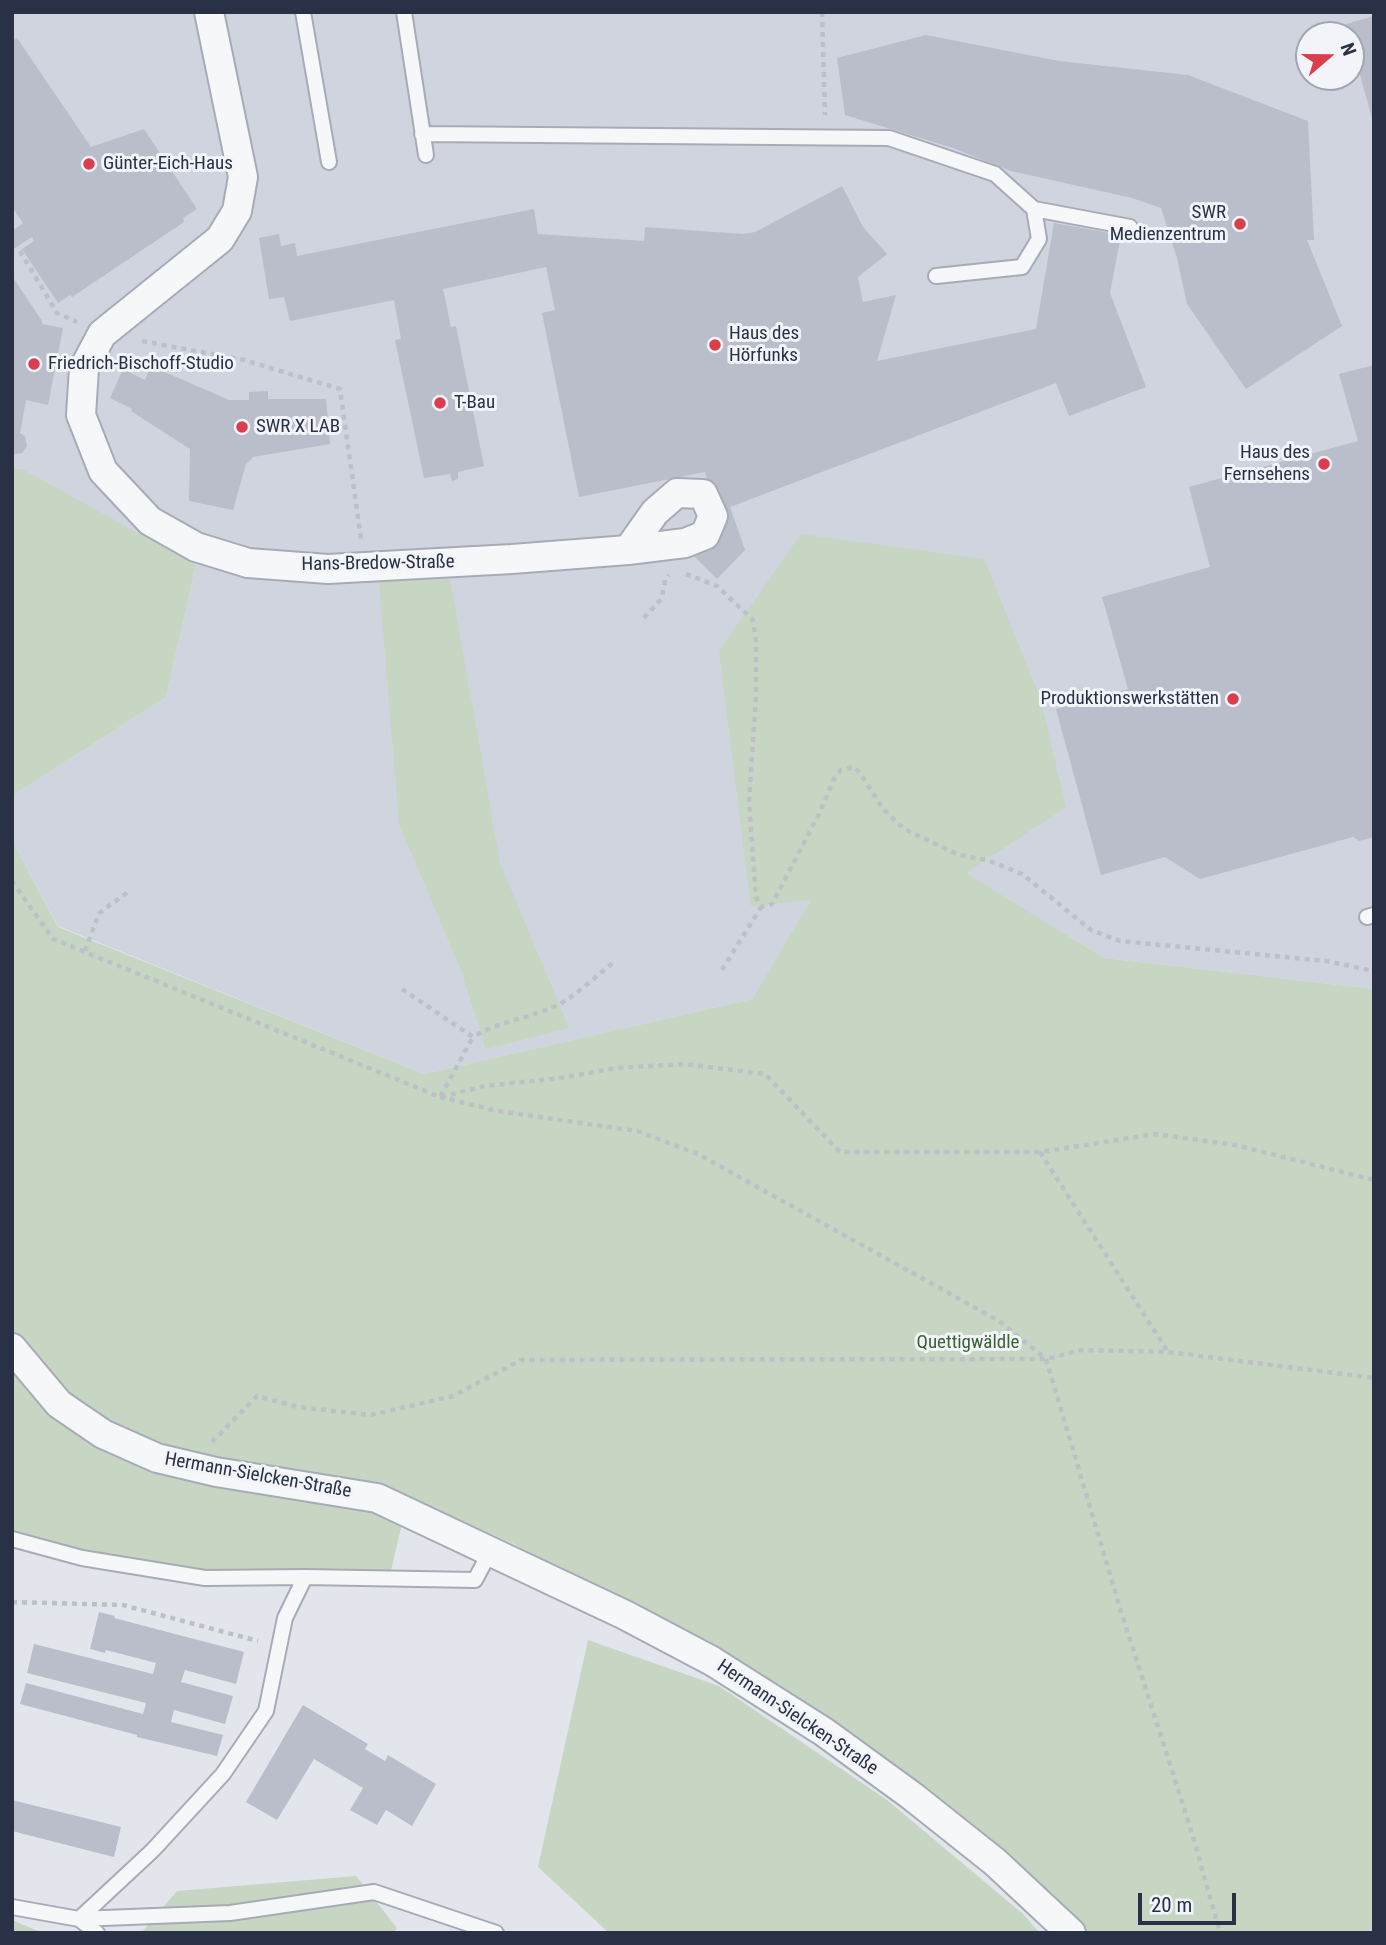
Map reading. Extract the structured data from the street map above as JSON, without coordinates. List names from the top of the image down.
{
  "streets": {
    "street": ["Hans-Bredow-Straße", "Hermann-Sielcken-Straße"]
  },
  "parks": ["Quettigwäldle"],
  "places": [
    "Günter-Eich-Haus",
    "SWR Medienzentrum",
    "Haus des Hörfunks",
    "Friedrich-Bischoff-Studio",
    "T-Bau",
    "SWR X LAB",
    "Haus des Fernsehens",
    "Produktionswerkstätten"
  ],
  "scale_bar": "20 m",
  "north": "right"
}
